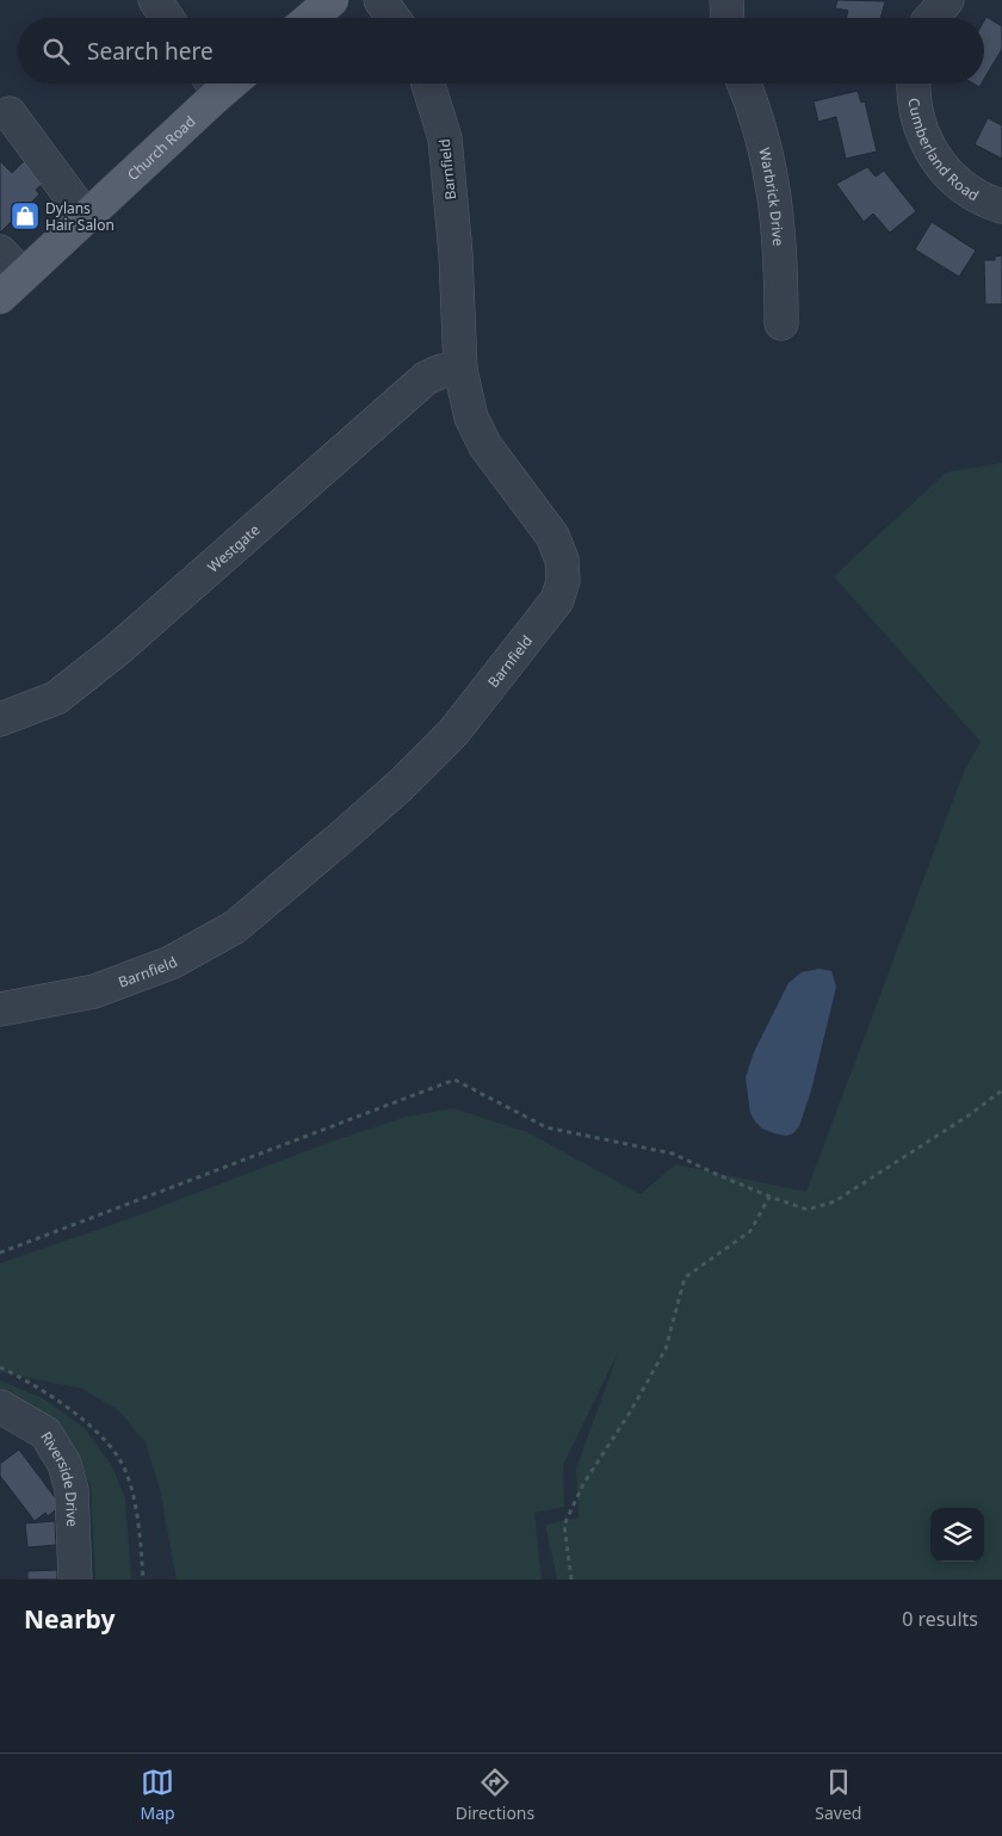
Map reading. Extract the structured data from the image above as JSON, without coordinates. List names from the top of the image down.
{
  "streets": {
    "main road": ["Church Road"],
    "street": [
      "Cumberland Road",
      "Barnfield",
      "Warbrick Drive",
      "Westgate",
      "Riverside Drive"
    ]
  },
  "crossings": [
    ["Barnfield", "Westgate"]
  ],
  "places": {
    "shop": ["Dylans Hair Salon"]
  },
  "page": {
    "search": "Search here",
    "heading": ["Nearby", "0 results"],
    "nav": ["Map", "Directions", "Saved"]
  }
}
